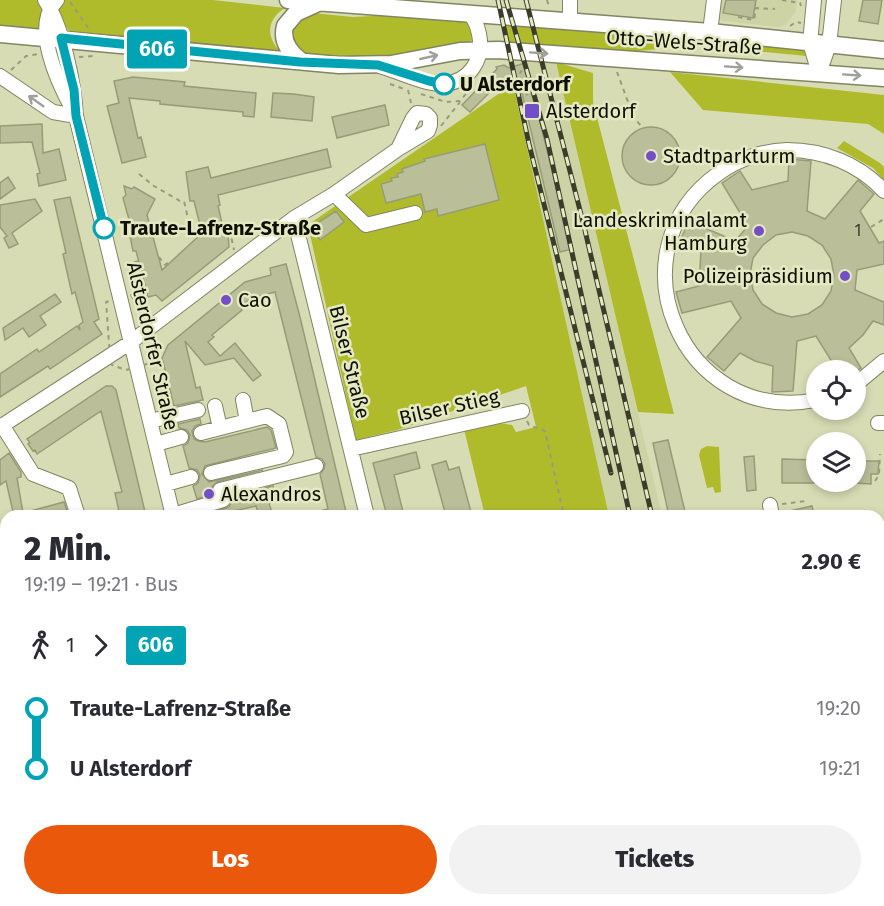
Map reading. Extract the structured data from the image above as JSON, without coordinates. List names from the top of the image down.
{
  "streets": {
    "main road": ["Otto-Wels-Straße"],
    "street": ["Alsterdorfer Straße", "Bilser Straße", "Bilser Stieg"]
  },
  "crossings": [
    ["Bilser Straße", "Bilser Stieg"]
  ],
  "places": {
    "other": [
      "U Alsterdorf",
      "Stadtparkturm",
      "Traute-Lafrenz-Straße",
      "Landeskriminalamt Hamburg",
      "Polizeipräsidium",
      "Cao",
      "Alexandros"
    ],
    "transit": ["Alsterdorf"]
  },
  "lines": ["bus line 606"],
  "house_numbers": ["1"],
  "page": {
    "on_map": "606",
    "heading": ["2 Min.", "19:19 – 19:21 · Bus", "2.90 €"],
    "legs": ["1", "606"],
    "list": [
      {
        "name": "Traute-Lafrenz-Straße",
        "value": "19:20"
      },
      {
        "name": "U Alsterdorf",
        "value": "19:21"
      }
    ],
    "buttons": ["Los", "Tickets"]
  }
}
